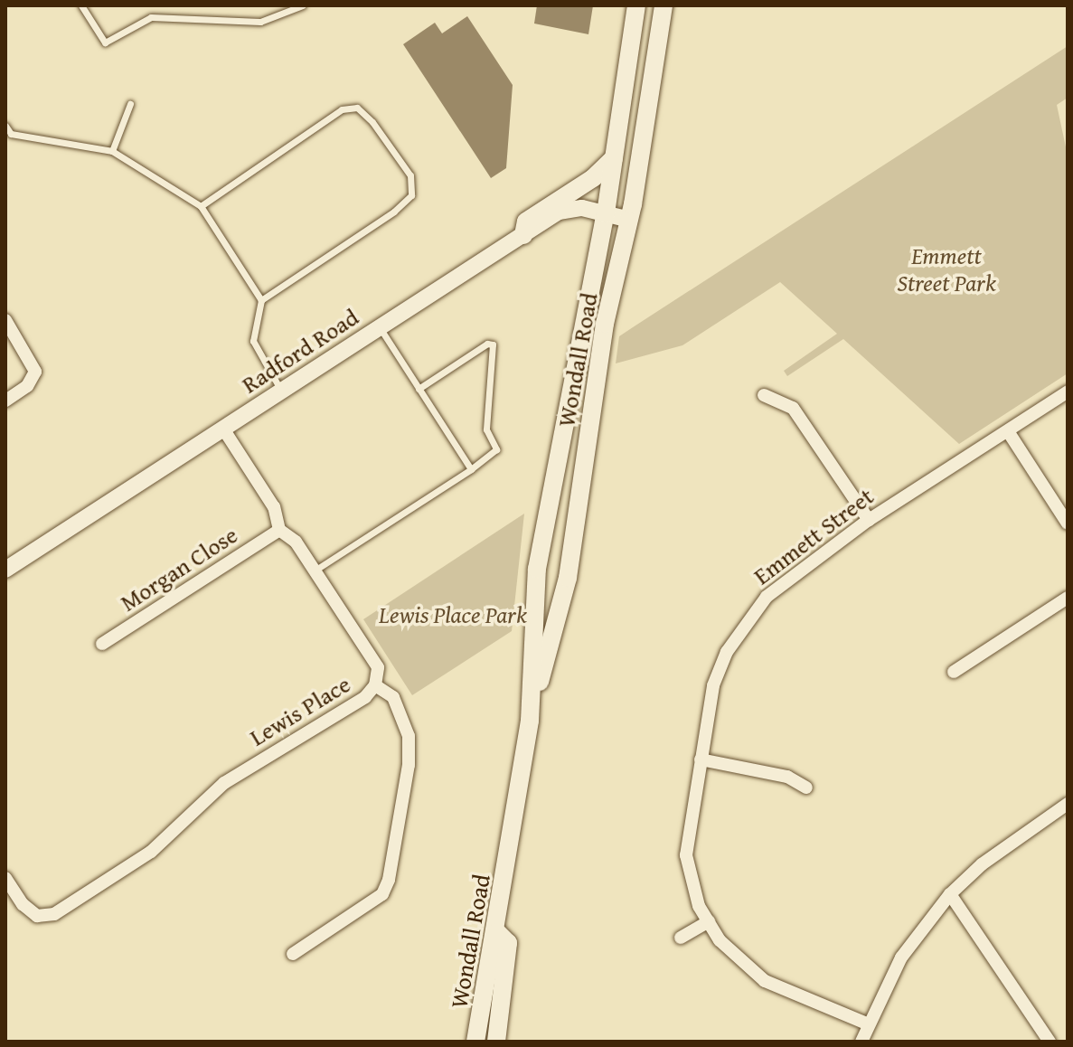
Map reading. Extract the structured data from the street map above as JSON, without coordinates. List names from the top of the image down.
{
  "streets": {
    "main road": ["Wondall Road"],
    "street": [
      "Radford Road",
      "Emmett Street",
      "Morgan Close",
      "Lewis Place"
    ]
  },
  "crossings": [
    ["Radford Road", "Wondall Road"],
    ["Radford Road", "Lewis Place"],
    ["Morgan Close", "Lewis Place"]
  ],
  "parks": ["Emmett Street Park", "Lewis Place Park"]
}
